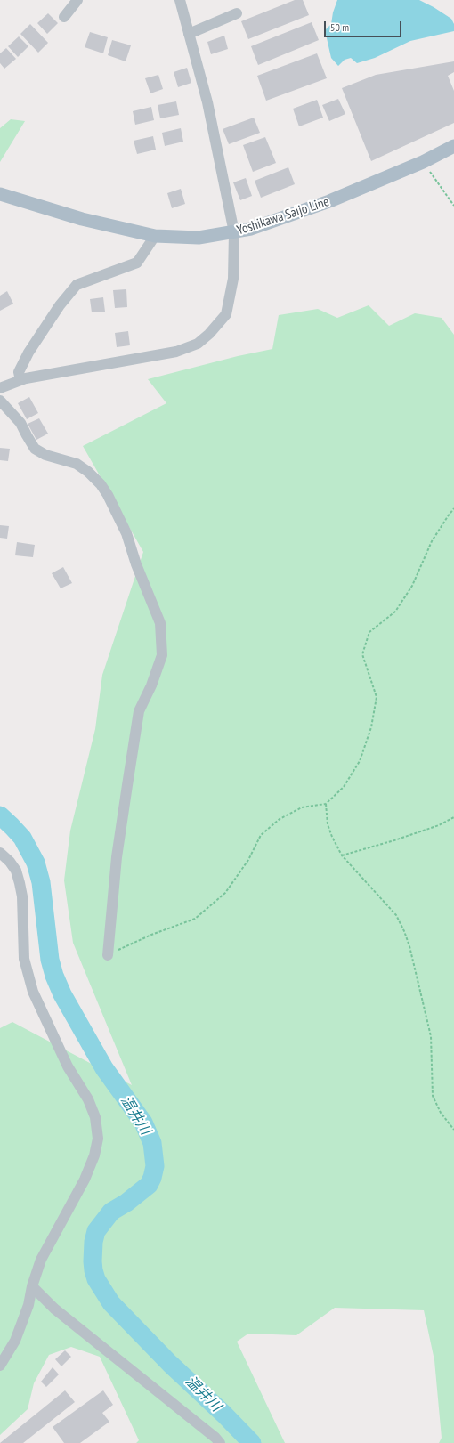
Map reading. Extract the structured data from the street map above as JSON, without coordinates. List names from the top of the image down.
{
  "streets": {
    "main road": ["Yoshikawa Saijo Line"]
  },
  "water": ["温井川"],
  "scale_bar": "50 m"
}
